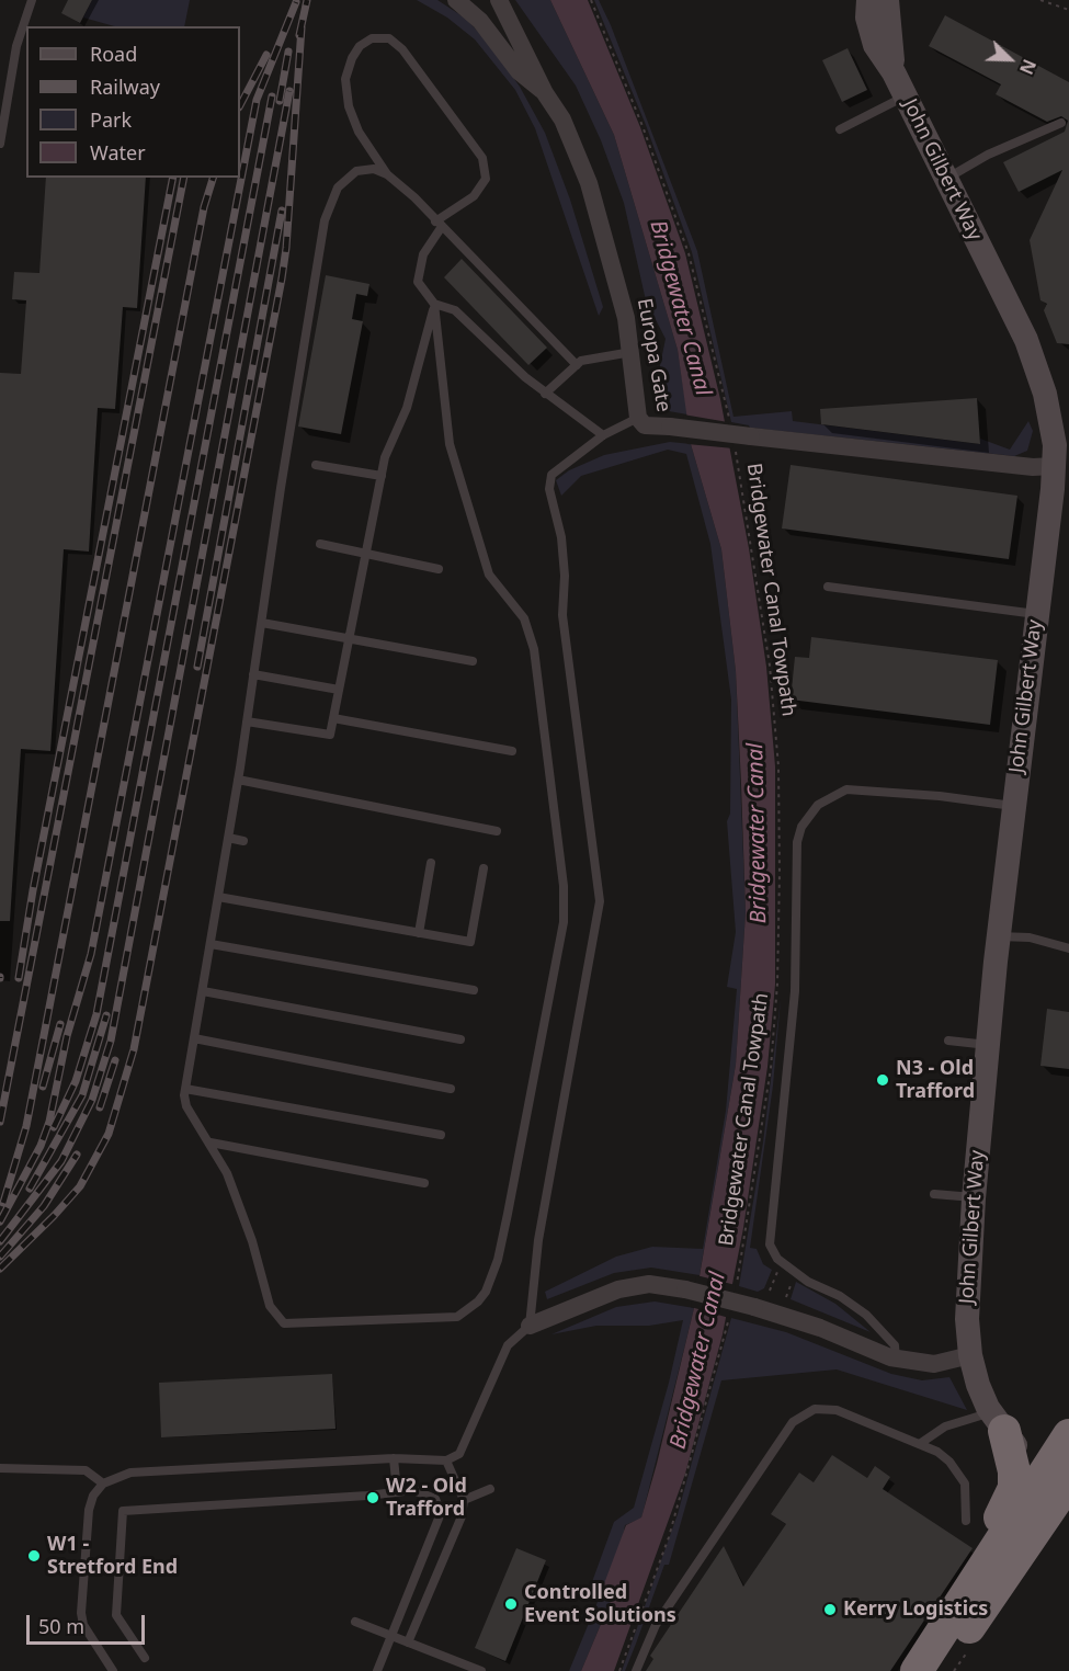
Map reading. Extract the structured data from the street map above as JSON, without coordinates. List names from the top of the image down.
{
  "streets": {
    "street": ["John Gilbert Way", "Europa Gate"],
    "path": ["Bridgewater Canal Towpath"]
  },
  "crossings": [
    ["John Gilbert Way", "Europa Gate"]
  ],
  "water": ["Bridgewater Canal"],
  "places": [
    "N3 - Old Trafford",
    "W2 - Old Trafford",
    "W1 - Stretford End",
    "Controlled Event Solutions",
    "Kerry Logistics"
  ],
  "legend": [
    "Road",
    "Railway",
    "Park",
    "Water"
  ],
  "scale_bar": "50 m",
  "north": "bottom right"
}
